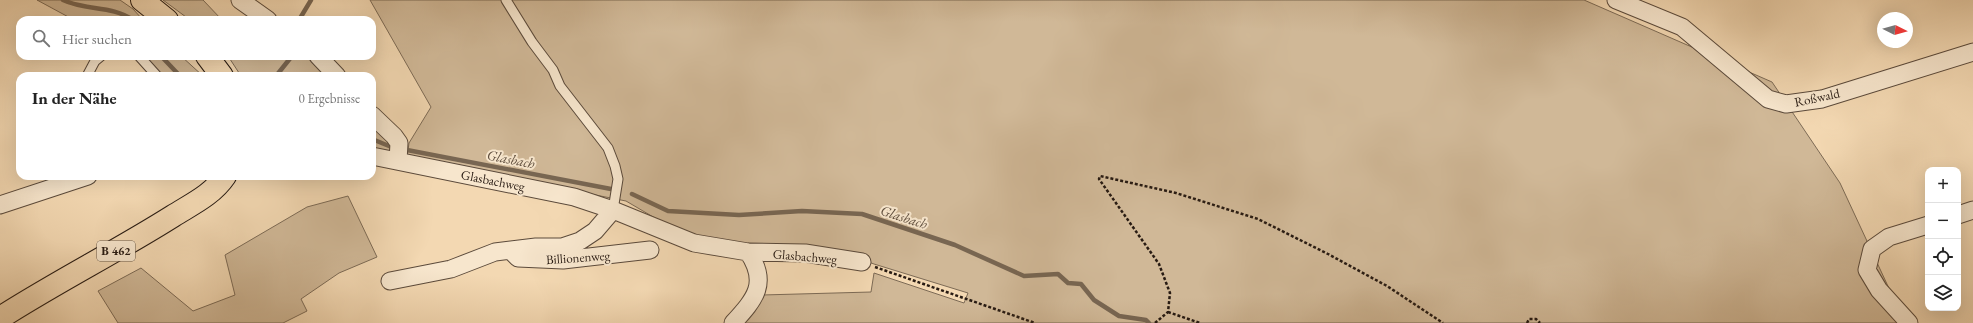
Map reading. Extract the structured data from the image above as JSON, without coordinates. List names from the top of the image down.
{
  "streets": {
    "main road": ["B 462"],
    "street": ["Roßwald", "Glasbachweg", "Billionenweg"]
  },
  "crossings": [
    ["Glasbachweg", "Billionenweg"]
  ],
  "water": ["Glasbach"],
  "north": "right",
  "page": {
    "search": "Hier suchen",
    "heading": ["In der Nähe", "0 Ergebnisse"],
    "map_buttons": ["+", "−"]
  }
}
